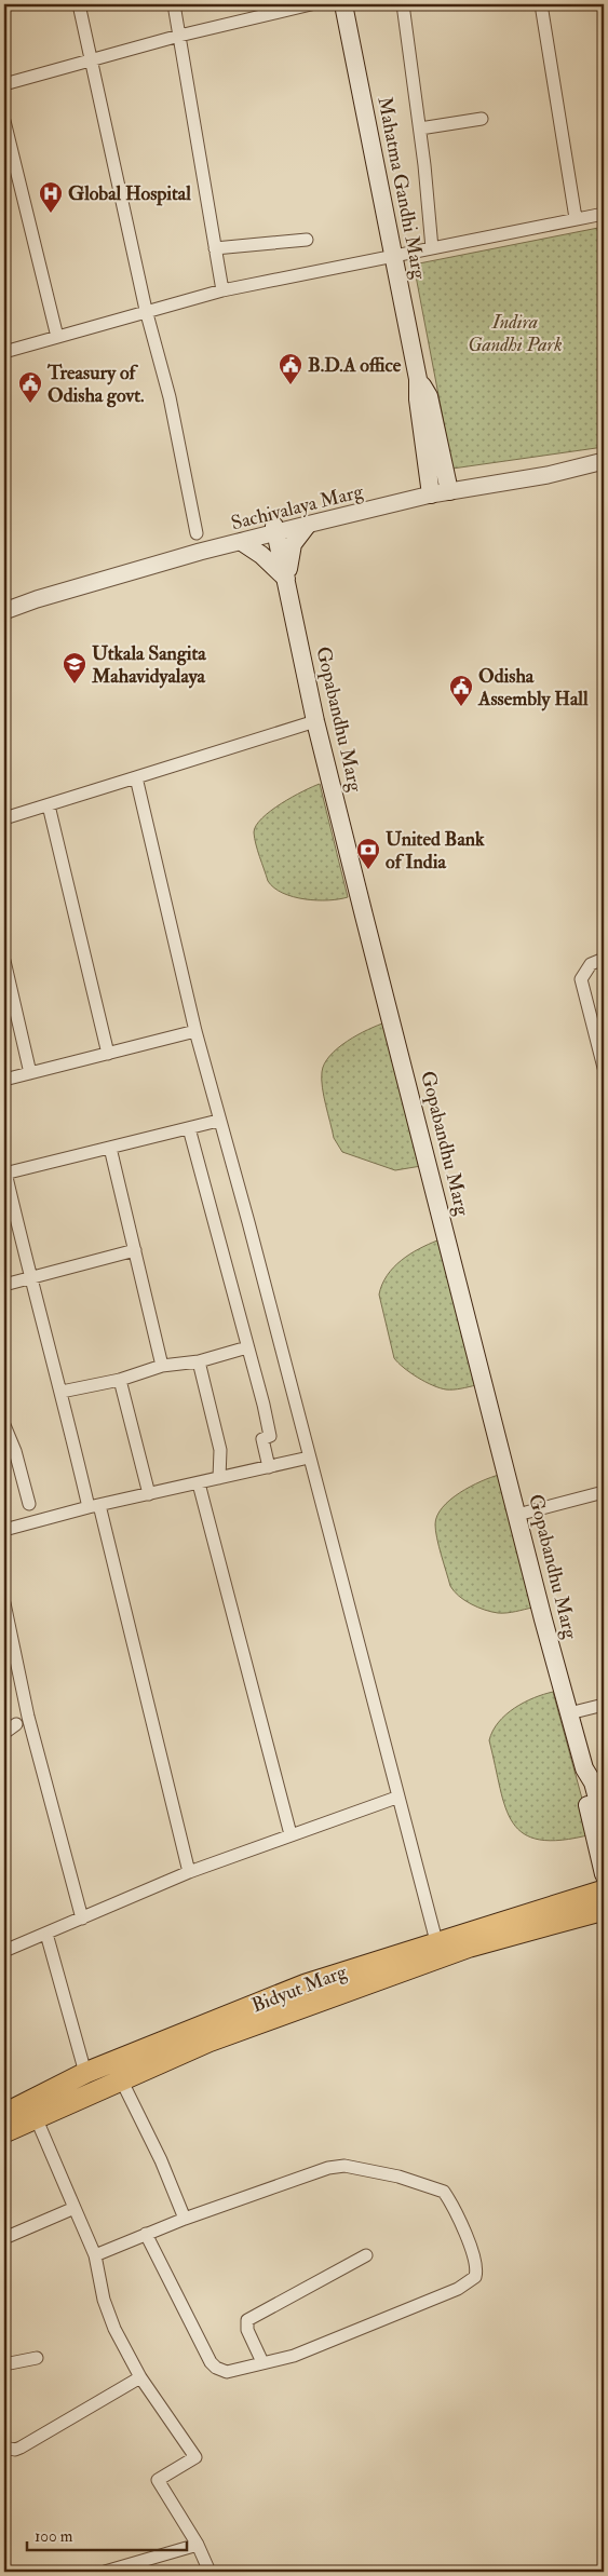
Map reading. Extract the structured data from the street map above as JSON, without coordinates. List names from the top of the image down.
{
  "streets": {
    "main road": ["Mahatma Gandhi Marg", "Gopabandhu Marg", "Bidyut Marg"],
    "street": ["Sachivalaya Marg"]
  },
  "crossings": [
    ["Mahatma Gandhi Marg", "Sachivalaya Marg"],
    ["Sachivalaya Marg", "Gopabandhu Marg"]
  ],
  "parks": ["Indira Gandhi Park"],
  "places": {
    "hospital": ["Global Hospital"],
    "public building": ["B.D.A office", "Treasury of Odisha govt.", "Odisha Assembly Hall"],
    "school or university": ["Utkala Sangita Mahavidyalaya"],
    "bank": ["United Bank of India"]
  },
  "scale_bar": "100 m"
}
